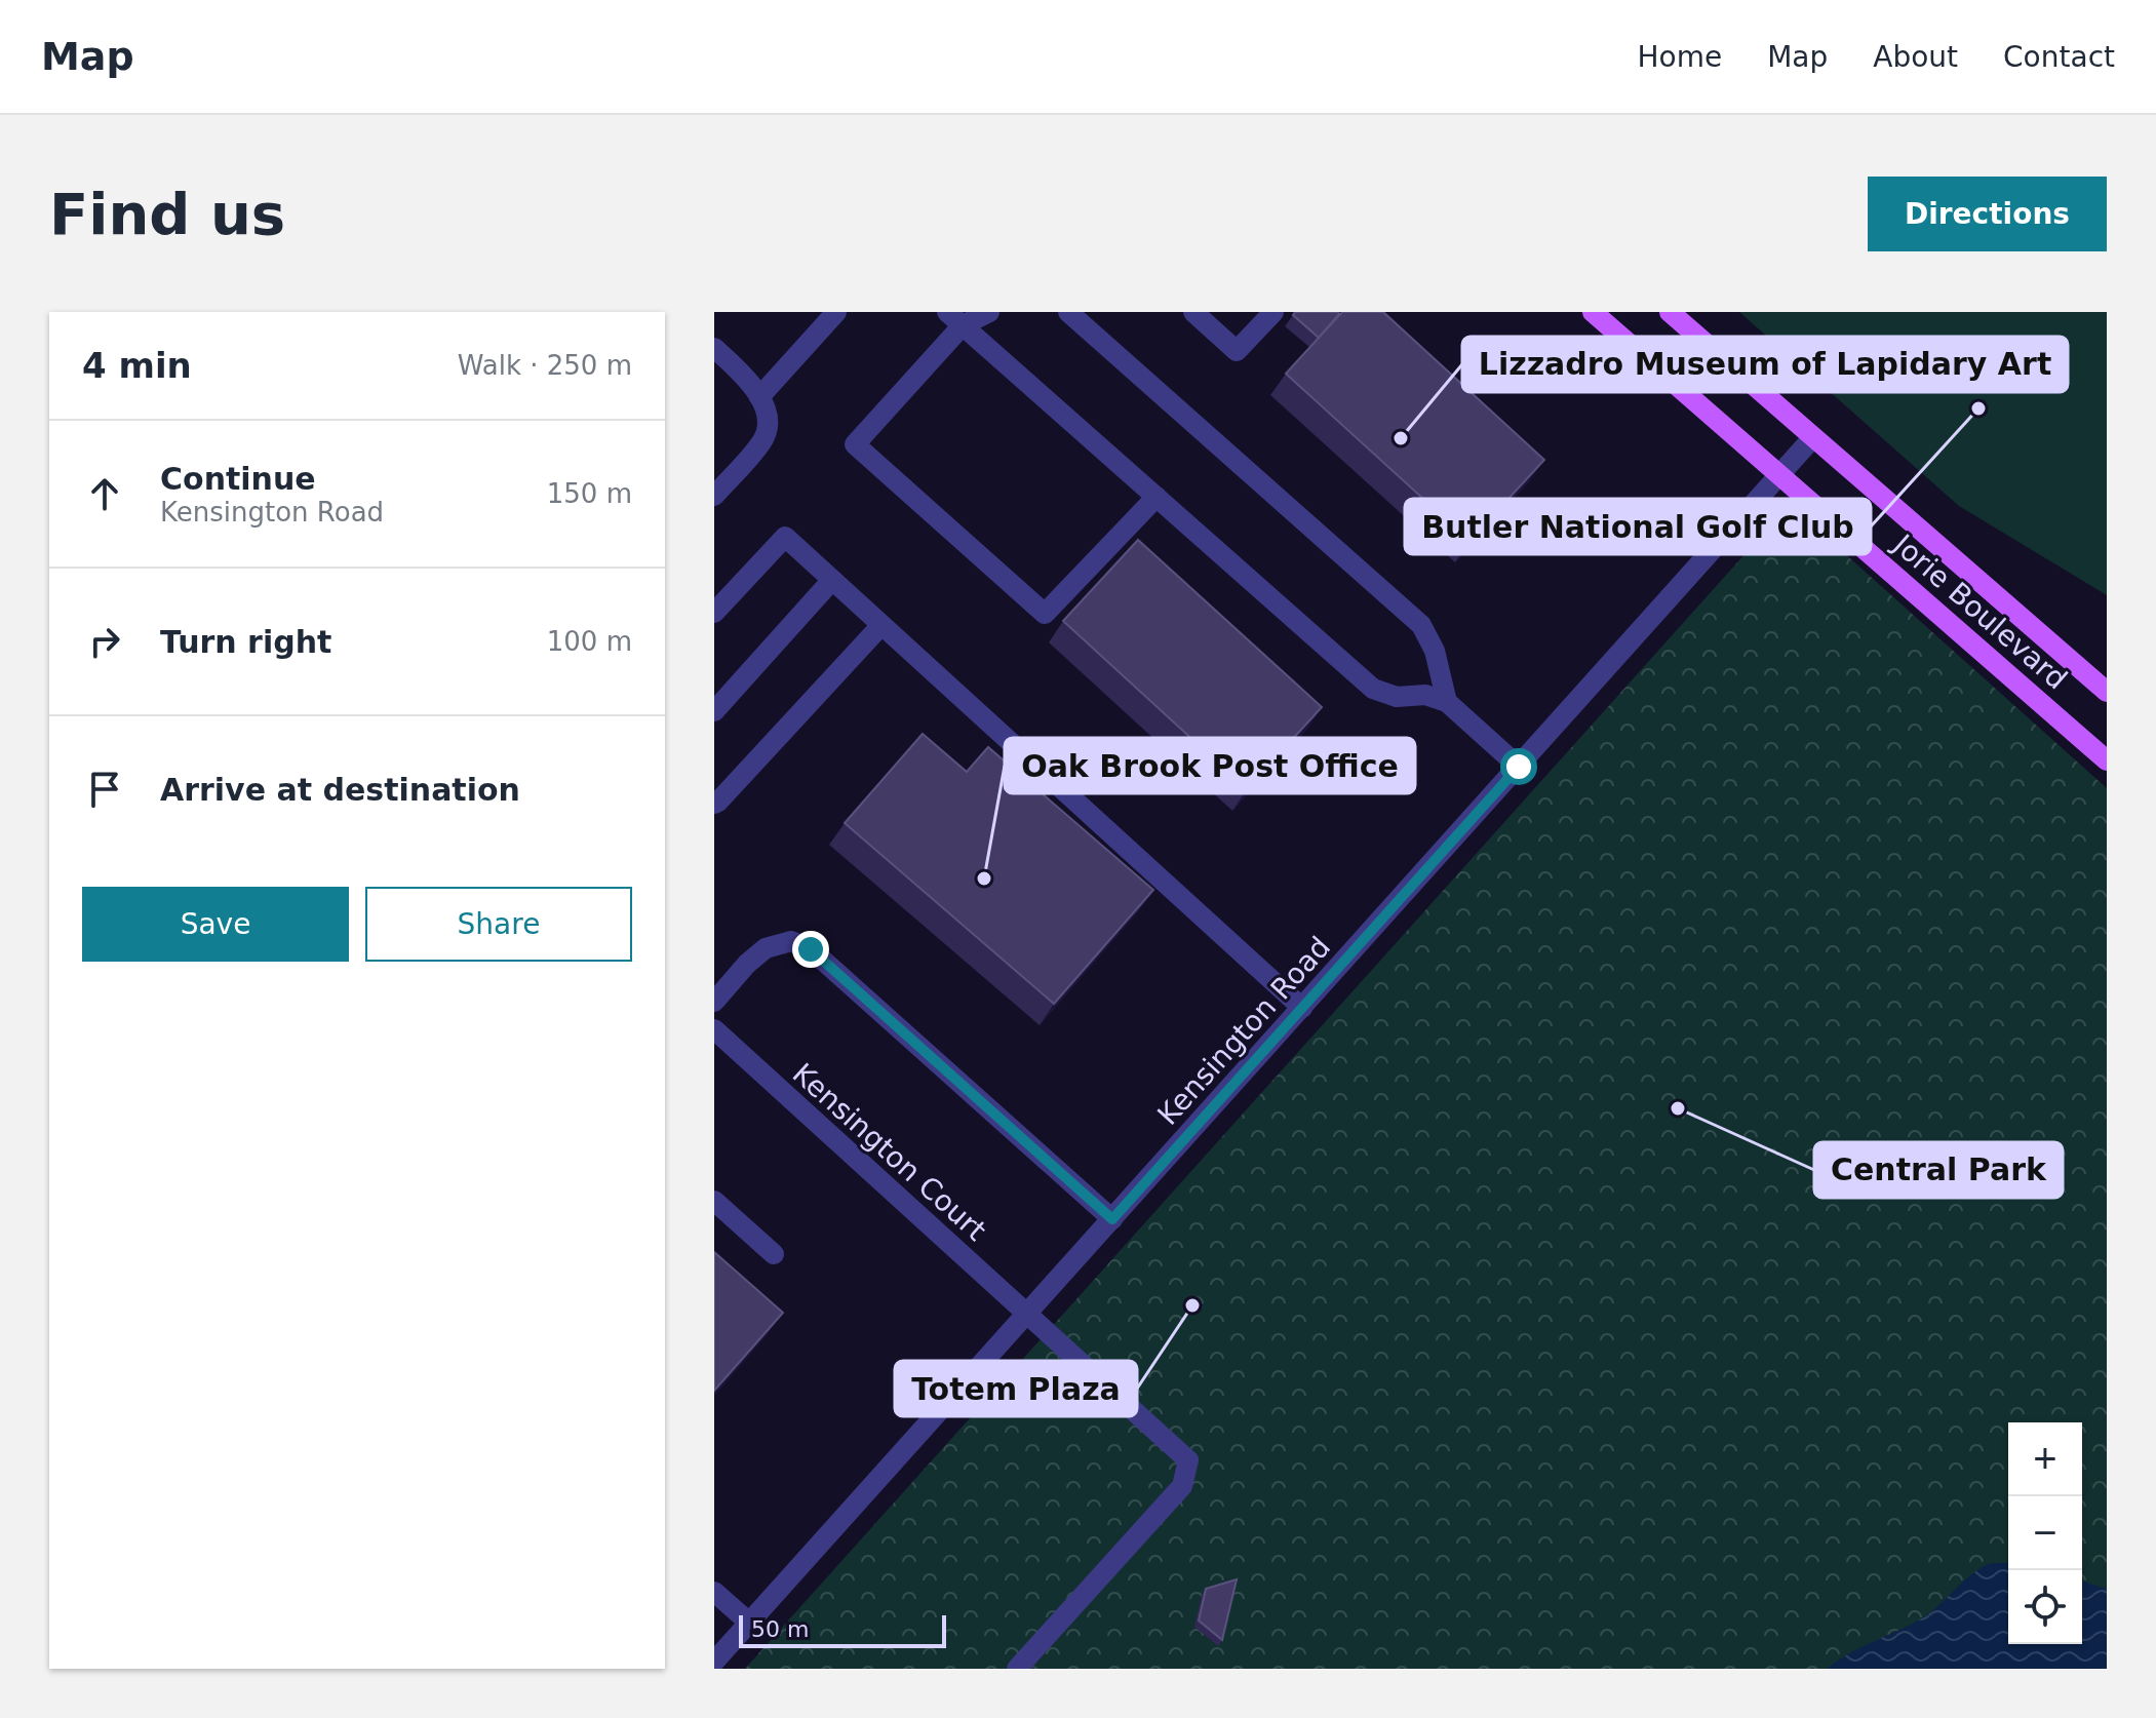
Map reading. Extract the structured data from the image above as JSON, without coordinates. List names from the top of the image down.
{
  "streets": {
    "main road": ["Jorie Boulevard"],
    "lane": ["Kensington Road", "Kensington Court"]
  },
  "crossings": [
    ["Jorie Boulevard", "Kensington Road"],
    ["Kensington Road", "Kensington Court"]
  ],
  "places": [
    "Butler National Golf Club",
    "Lizzadro Museum of Lapidary Art",
    "Oak Brook Post Office",
    "Central Park",
    "Totem Plaza"
  ],
  "scale_bar": "50 m",
  "page": {
    "header": "Map",
    "nav": [
      "Home",
      "Map",
      "About",
      "Contact"
    ],
    "buttons": [
      "Directions",
      ["Save", "Share"]
    ],
    "title": "Find us",
    "heading": ["4 min", "Walk · 250 m"],
    "list": [
      ["Continue", "Kensington Road", "150 m"],
      ["Turn right", "100 m"],
      "Arrive at destination"
    ],
    "map_buttons": ["+", "−"],
    "scale": "50 m"
  }
}
